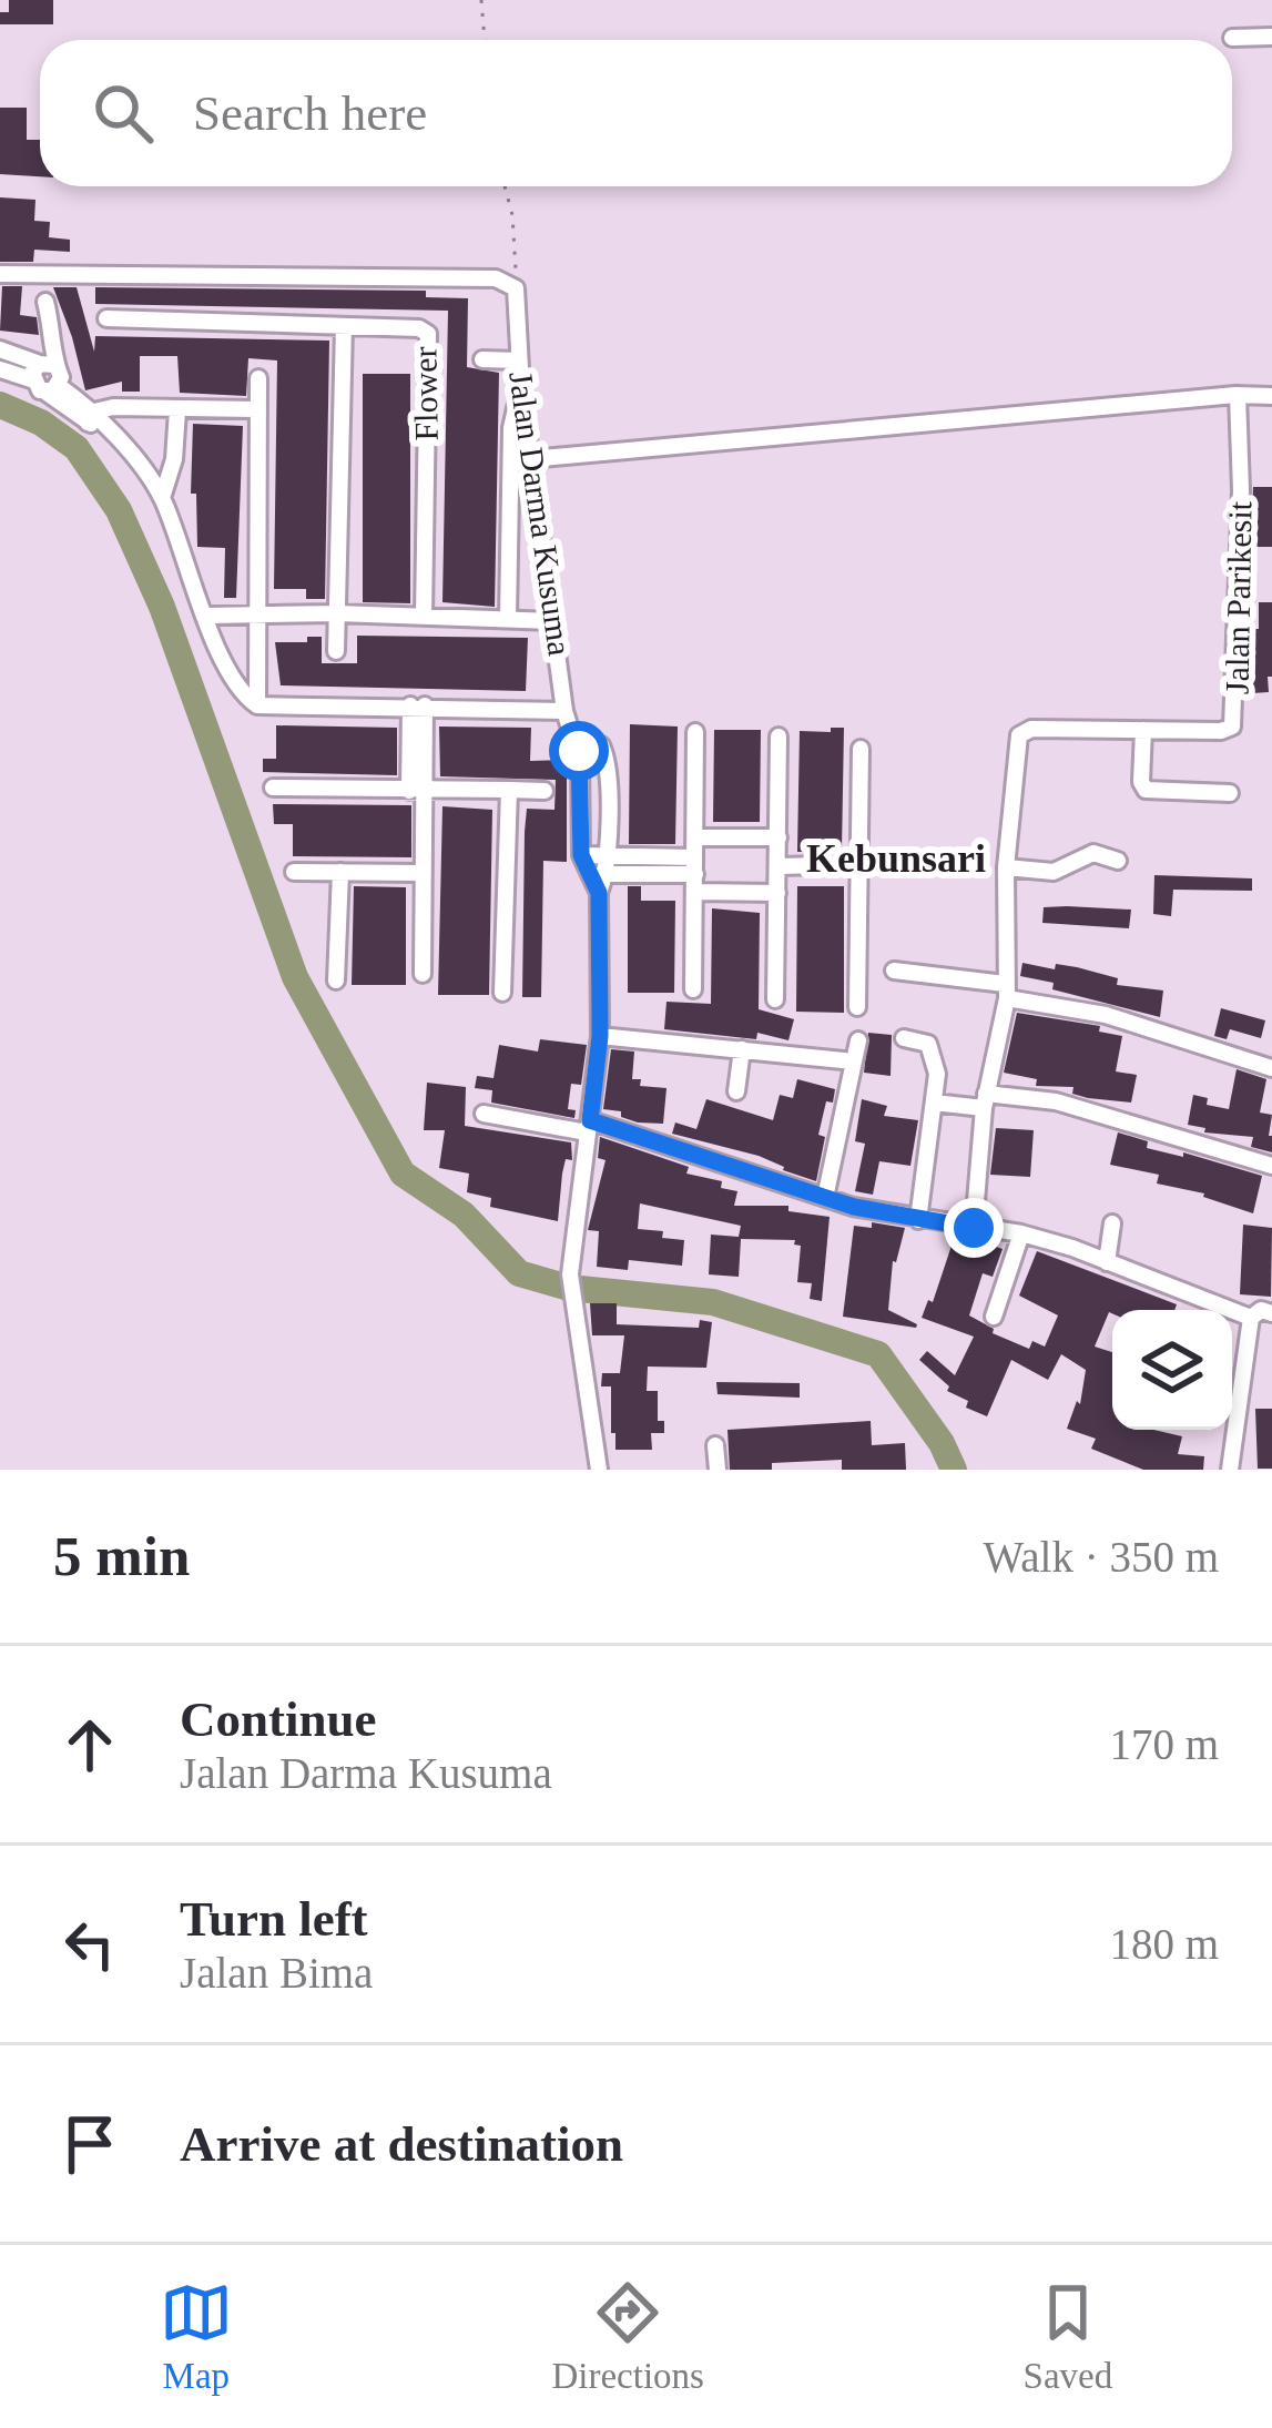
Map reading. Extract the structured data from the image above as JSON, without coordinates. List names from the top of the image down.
{
  "streets": {
    "street": ["Flower", "Jalan Darma Kusuma", "Jalan Parikesit"]
  },
  "districts": ["Kebunsari"],
  "page": {
    "search": "Search here",
    "heading": ["5 min", "Walk · 350 m"],
    "list": [
      ["Continue", "Jalan Darma Kusuma", "170 m"],
      ["Turn left", "Jalan Bima", "180 m"],
      "Arrive at destination"
    ],
    "nav": ["Map", "Directions", "Saved"]
  }
}
